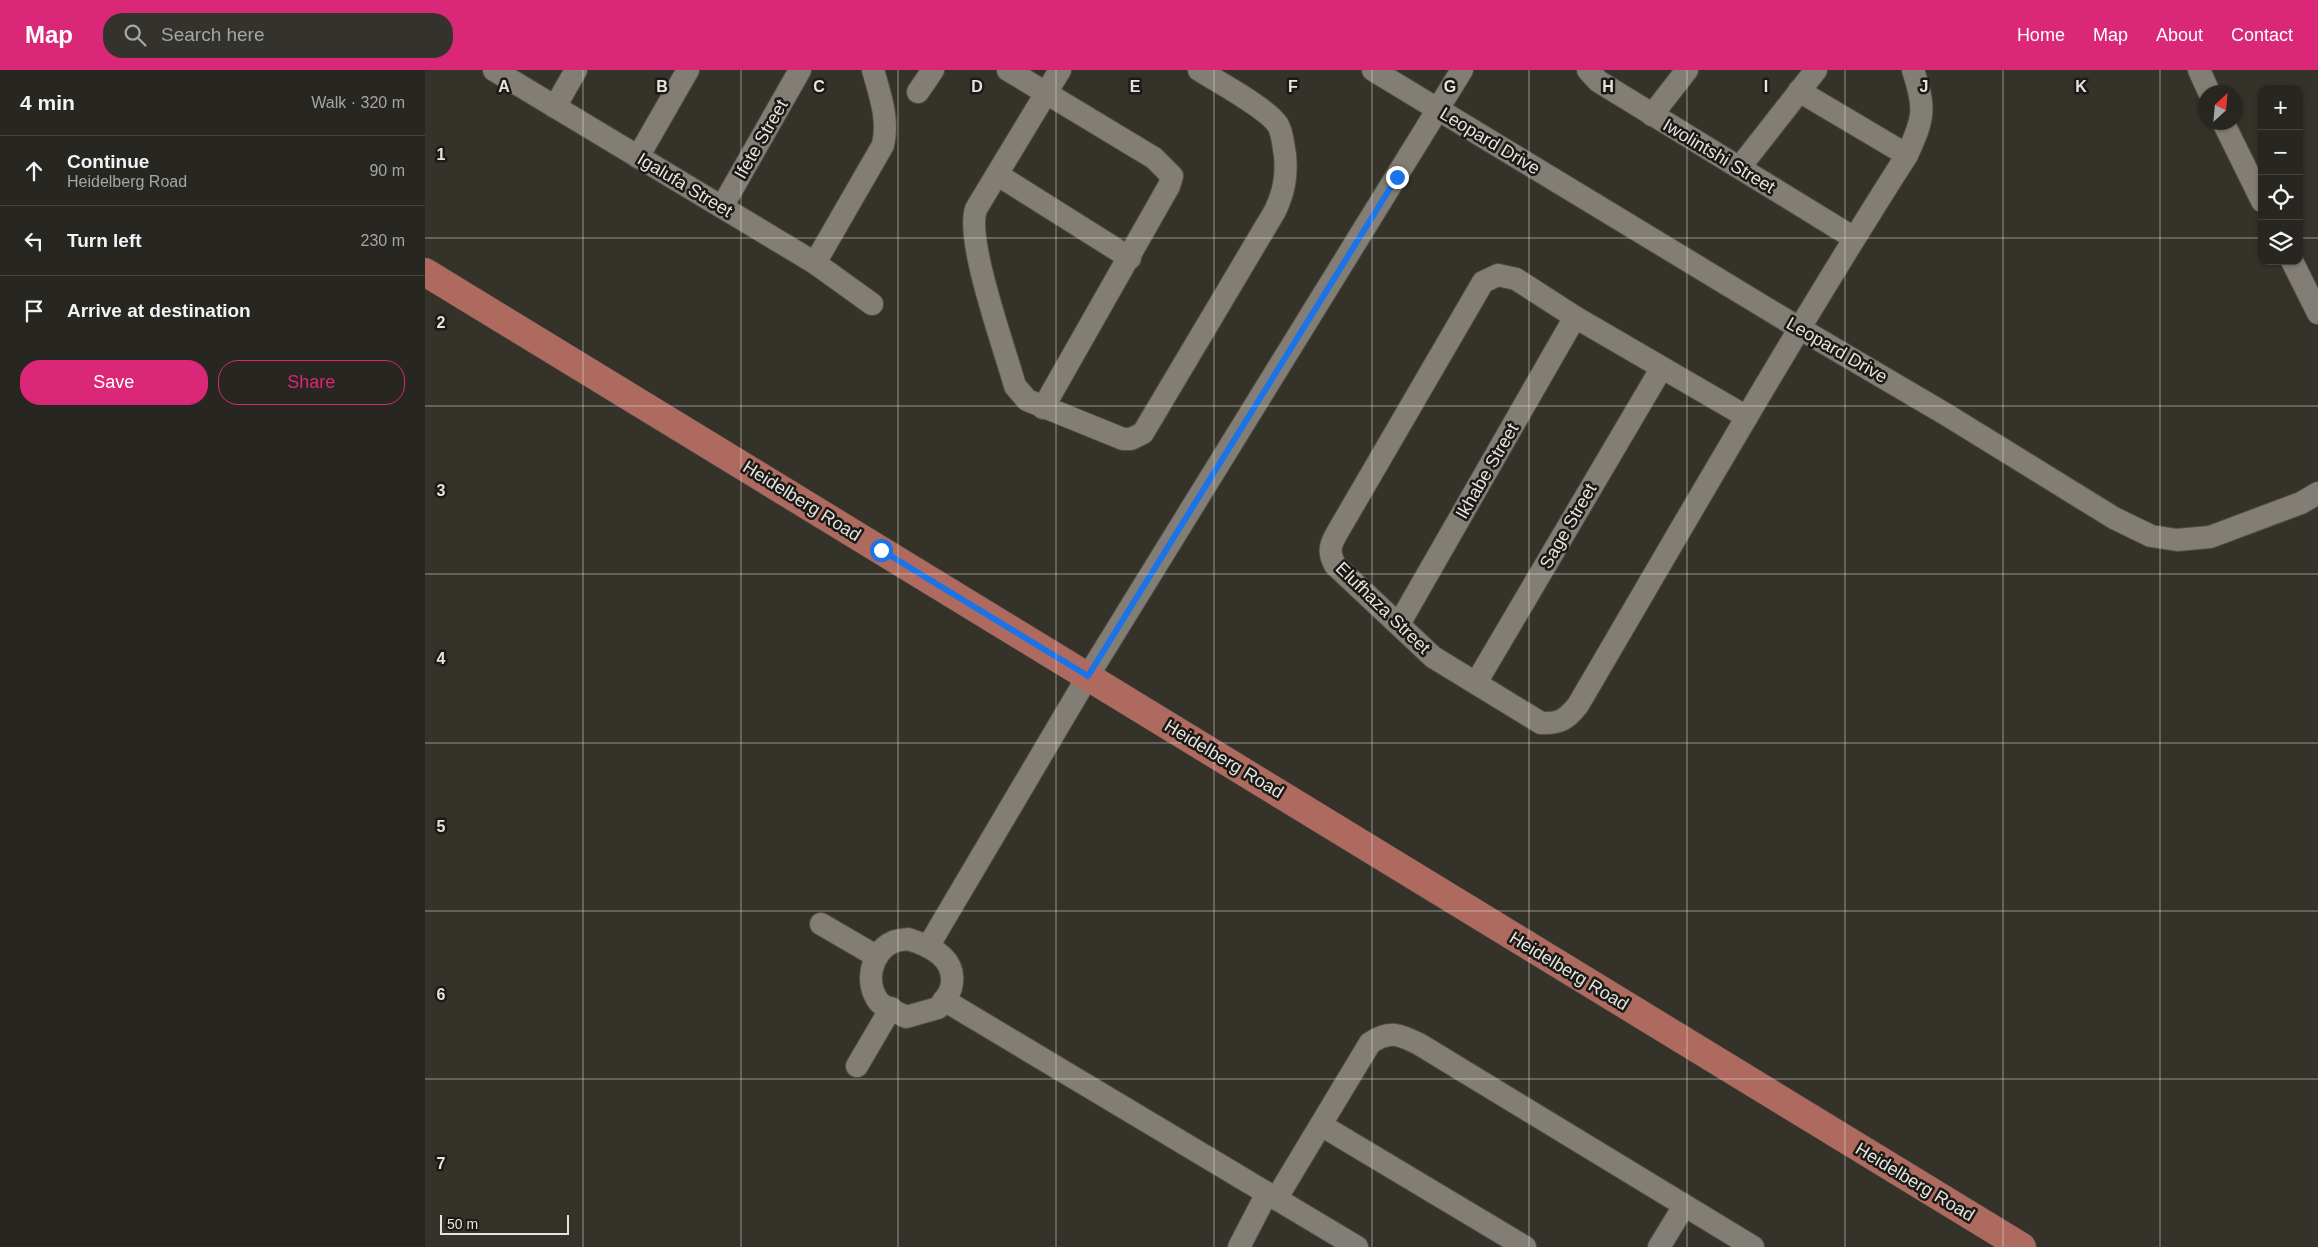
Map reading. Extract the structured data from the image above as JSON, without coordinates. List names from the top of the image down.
{
  "streets": {
    "main road": ["Heidelberg Road"],
    "street": [
      "Ifete Street",
      "Leopard Drive",
      "Iwolintshi Street",
      "Igalufa Street",
      "Ikhabe Street",
      "Sage Street",
      "Elufhaza Street"
    ]
  },
  "crossings": [
    ["Ifete Street", "Igalufa Street"],
    ["Leopard Drive", "Elufhaza Street"],
    ["Ikhabe Street", "Elufhaza Street"],
    ["Sage Street", "Elufhaza Street"]
  ],
  "scale_bar": "50 m",
  "north": "top right",
  "page": {
    "header": "Map",
    "search": "Search here",
    "nav": [
      "Home",
      "Map",
      "About",
      "Contact"
    ],
    "heading": ["4 min", "Walk · 320 m"],
    "map_buttons": ["+", "−"],
    "list": [
      ["Continue", "Heidelberg Road", "90 m"],
      ["Turn left", "230 m"],
      "Arrive at destination"
    ],
    "buttons": ["Save", "Share"],
    "scale": "50 m"
  },
  "grid": {
    "columns": [
      "A",
      "B",
      "C",
      "D",
      "E",
      "F",
      "G",
      "H",
      "I",
      "J",
      "K"
    ],
    "rows": [
      "1",
      "2",
      "3",
      "4",
      "5",
      "6",
      "7"
    ]
  }
}
